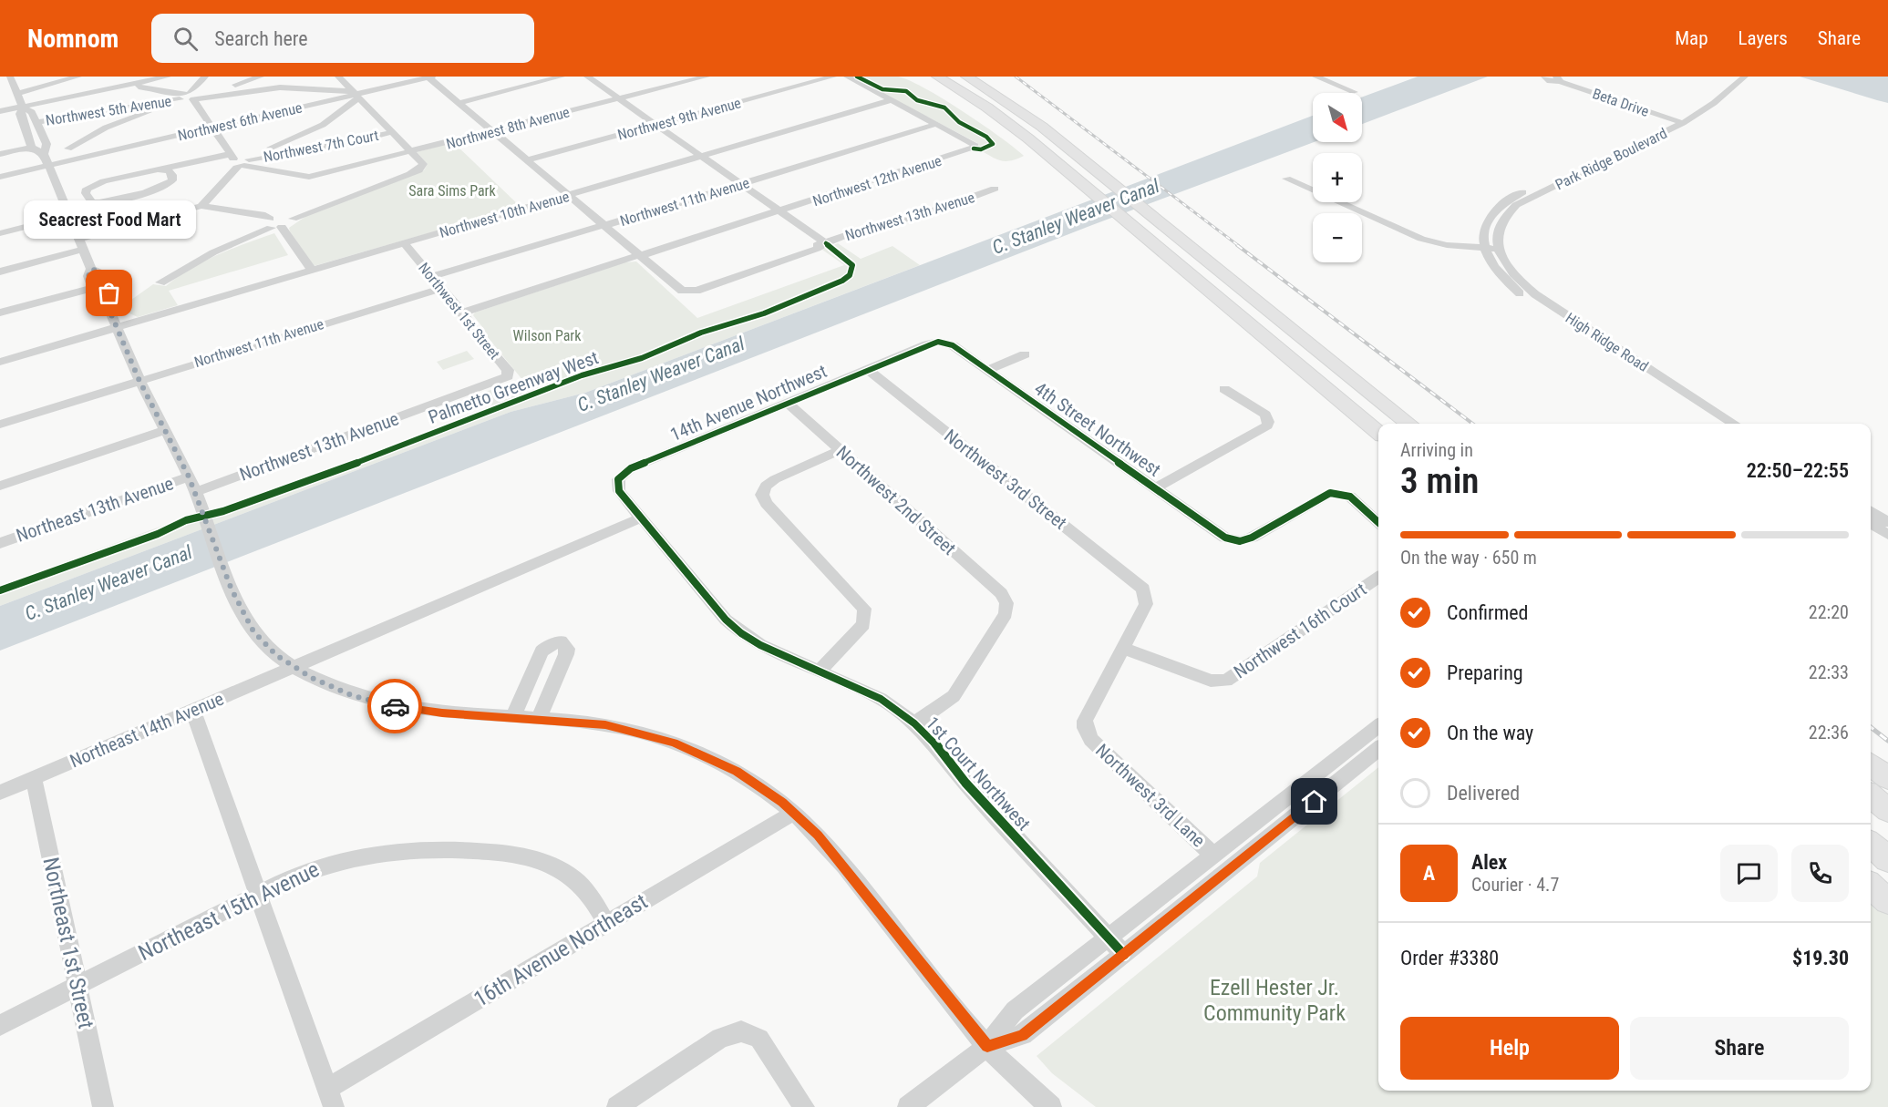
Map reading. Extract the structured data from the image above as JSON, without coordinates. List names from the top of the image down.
{
  "streets": {
    "street": [
      "Beta Drive",
      "Northwest 5th Avenue",
      "Northwest 9th Avenue",
      "Northwest 6th Avenue",
      "Northwest 8th Avenue",
      "Northwest 7th Court",
      "Park Ridge Boulevard",
      "Northwest 12th Avenue",
      "Northwest 11th Avenue",
      "Northwest 10th Avenue",
      "Northwest 13th Avenue",
      "Northwest 1st Street",
      "High Ridge Road",
      "14th Avenue Northwest",
      "4th Street Northwest",
      "Northwest 3rd Street",
      "Northwest 2nd Street",
      "Northeast 13th Avenue",
      "Northwest 16th Court",
      "Northeast 14th Avenue",
      "1st Court Northwest",
      "Northwest 3rd Lane",
      "Northeast 15th Avenue",
      "Northeast 1st Street",
      "16th Avenue Northeast"
    ],
    "cycle path": ["Palmetto Greenway West"]
  },
  "crossings": [
    ["Beta Drive", "Park Ridge Boulevard"],
    ["Northwest 8th Avenue", "Northwest 7th Court"],
    ["Park Ridge Boulevard", "High Ridge Road"],
    ["Northwest 12th Avenue", "Northwest 11th Avenue"],
    ["Northwest 12th Avenue", "Northwest 13th Avenue"],
    ["Northwest 12th Avenue", "Northwest 1st Street"],
    ["Northwest 11th Avenue", "Northwest 1st Street"],
    ["Northwest 10th Avenue", "Northwest 1st Street"],
    ["Northwest 13th Avenue", "Northwest 1st Street"],
    ["14th Avenue Northwest", "4th Street Northwest"],
    ["14th Avenue Northwest", "Northwest 3rd Street"],
    ["14th Avenue Northwest", "Northwest 2nd Street"],
    ["14th Avenue Northwest", "1st Court Northwest"],
    ["Northwest 3rd Street", "Northwest 3rd Lane"],
    ["Northwest 2nd Street", "1st Court Northwest"],
    ["Northwest 16th Court", "Northwest 3rd Lane"],
    ["Northeast 14th Avenue", "Northeast 1st Street"],
    ["Northeast 15th Avenue", "Northeast 1st Street"],
    ["Northeast 15th Avenue", "16th Avenue Northeast"]
  ],
  "water": ["C. Stanley Weaver Canal"],
  "parks": ["Sara Sims Park", "Wilson Park", "Ezell Hester Jr. Community Park"],
  "places": ["Seacrest Food Mart"],
  "north": "bottom right",
  "page": {
    "header": "Nomnom",
    "search": "Search here",
    "nav": ["Map", "Layers", "Share"],
    "map_buttons": ["+", "−"],
    "bubble": "Seacrest Food Mart",
    "heading": ["3 min", "Arriving in", "22:50–22:55"],
    "panel": [
      "Alex",
      "Courier · 4.7",
      "Order #3380",
      "$19.30"
    ],
    "bar": "On the way · 650 m",
    "list": [
      ["Confirmed", "22:20"],
      ["Preparing", "22:33"],
      ["On the way", "22:36"],
      "Delivered"
    ],
    "round": "A",
    "buttons": ["Help", "Share"]
  }
}
